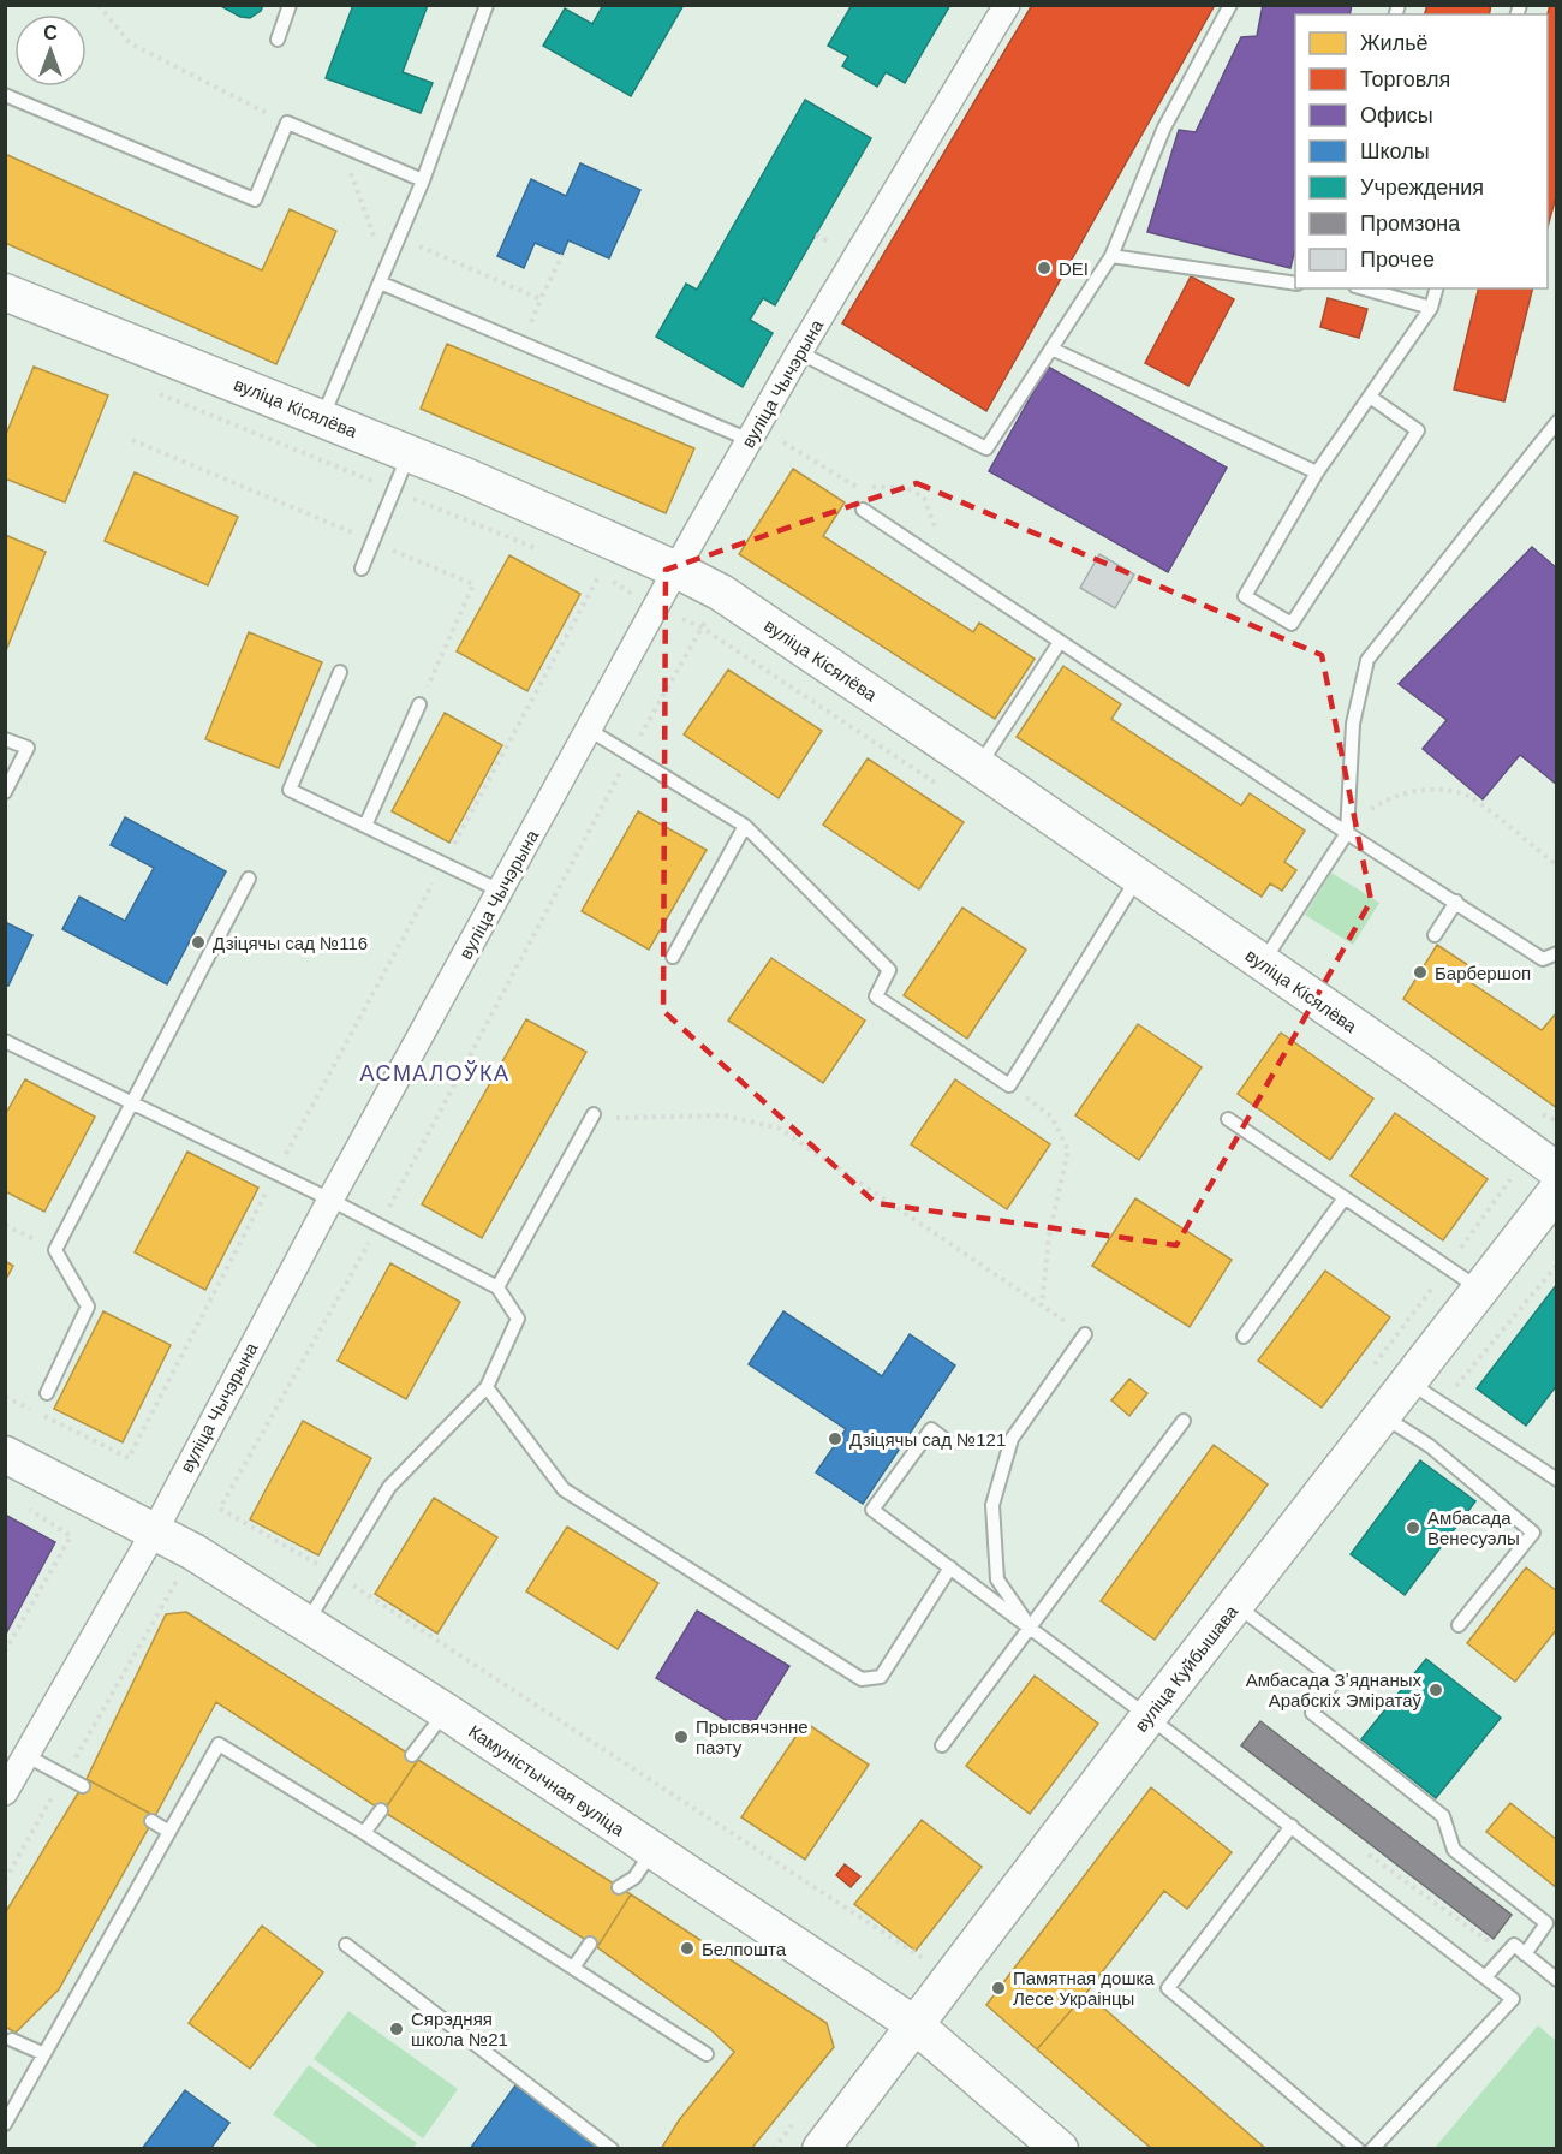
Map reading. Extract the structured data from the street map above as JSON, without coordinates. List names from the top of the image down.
{
  "streets": {
    "street": [
      "вуліца Чычэрына",
      "вуліца Кісялёва",
      "вуліца Куйбышава",
      "Камуністычная вуліца"
    ]
  },
  "crossings": [
    ["вуліца Чычэрына", "вуліца Кісялёва"],
    ["вуліца Чычэрына", "Камуністычная вуліца"],
    ["вуліца Куйбышава", "Камуністычная вуліца"]
  ],
  "districts": ["АСМАЛОЎКА"],
  "places": [
    "DEI",
    "Дзіцячы сад №116",
    "Барбершоп",
    "Дзіцячы сад №121",
    "Амбасада Венесуэлы",
    "Амбасада Зʼяднаных Арабскіх Эміратаў",
    "Прысвячэнне паэту",
    "Белпошта",
    "Памятная дошка Лесе Украінцы",
    "Сярэдняя школа №21"
  ],
  "legend": [
    "Жильё",
    "Торговля",
    "Офисы",
    "Школы",
    "Учреждения",
    "Промзона",
    "Прочее"
  ],
  "north": "top"
}
